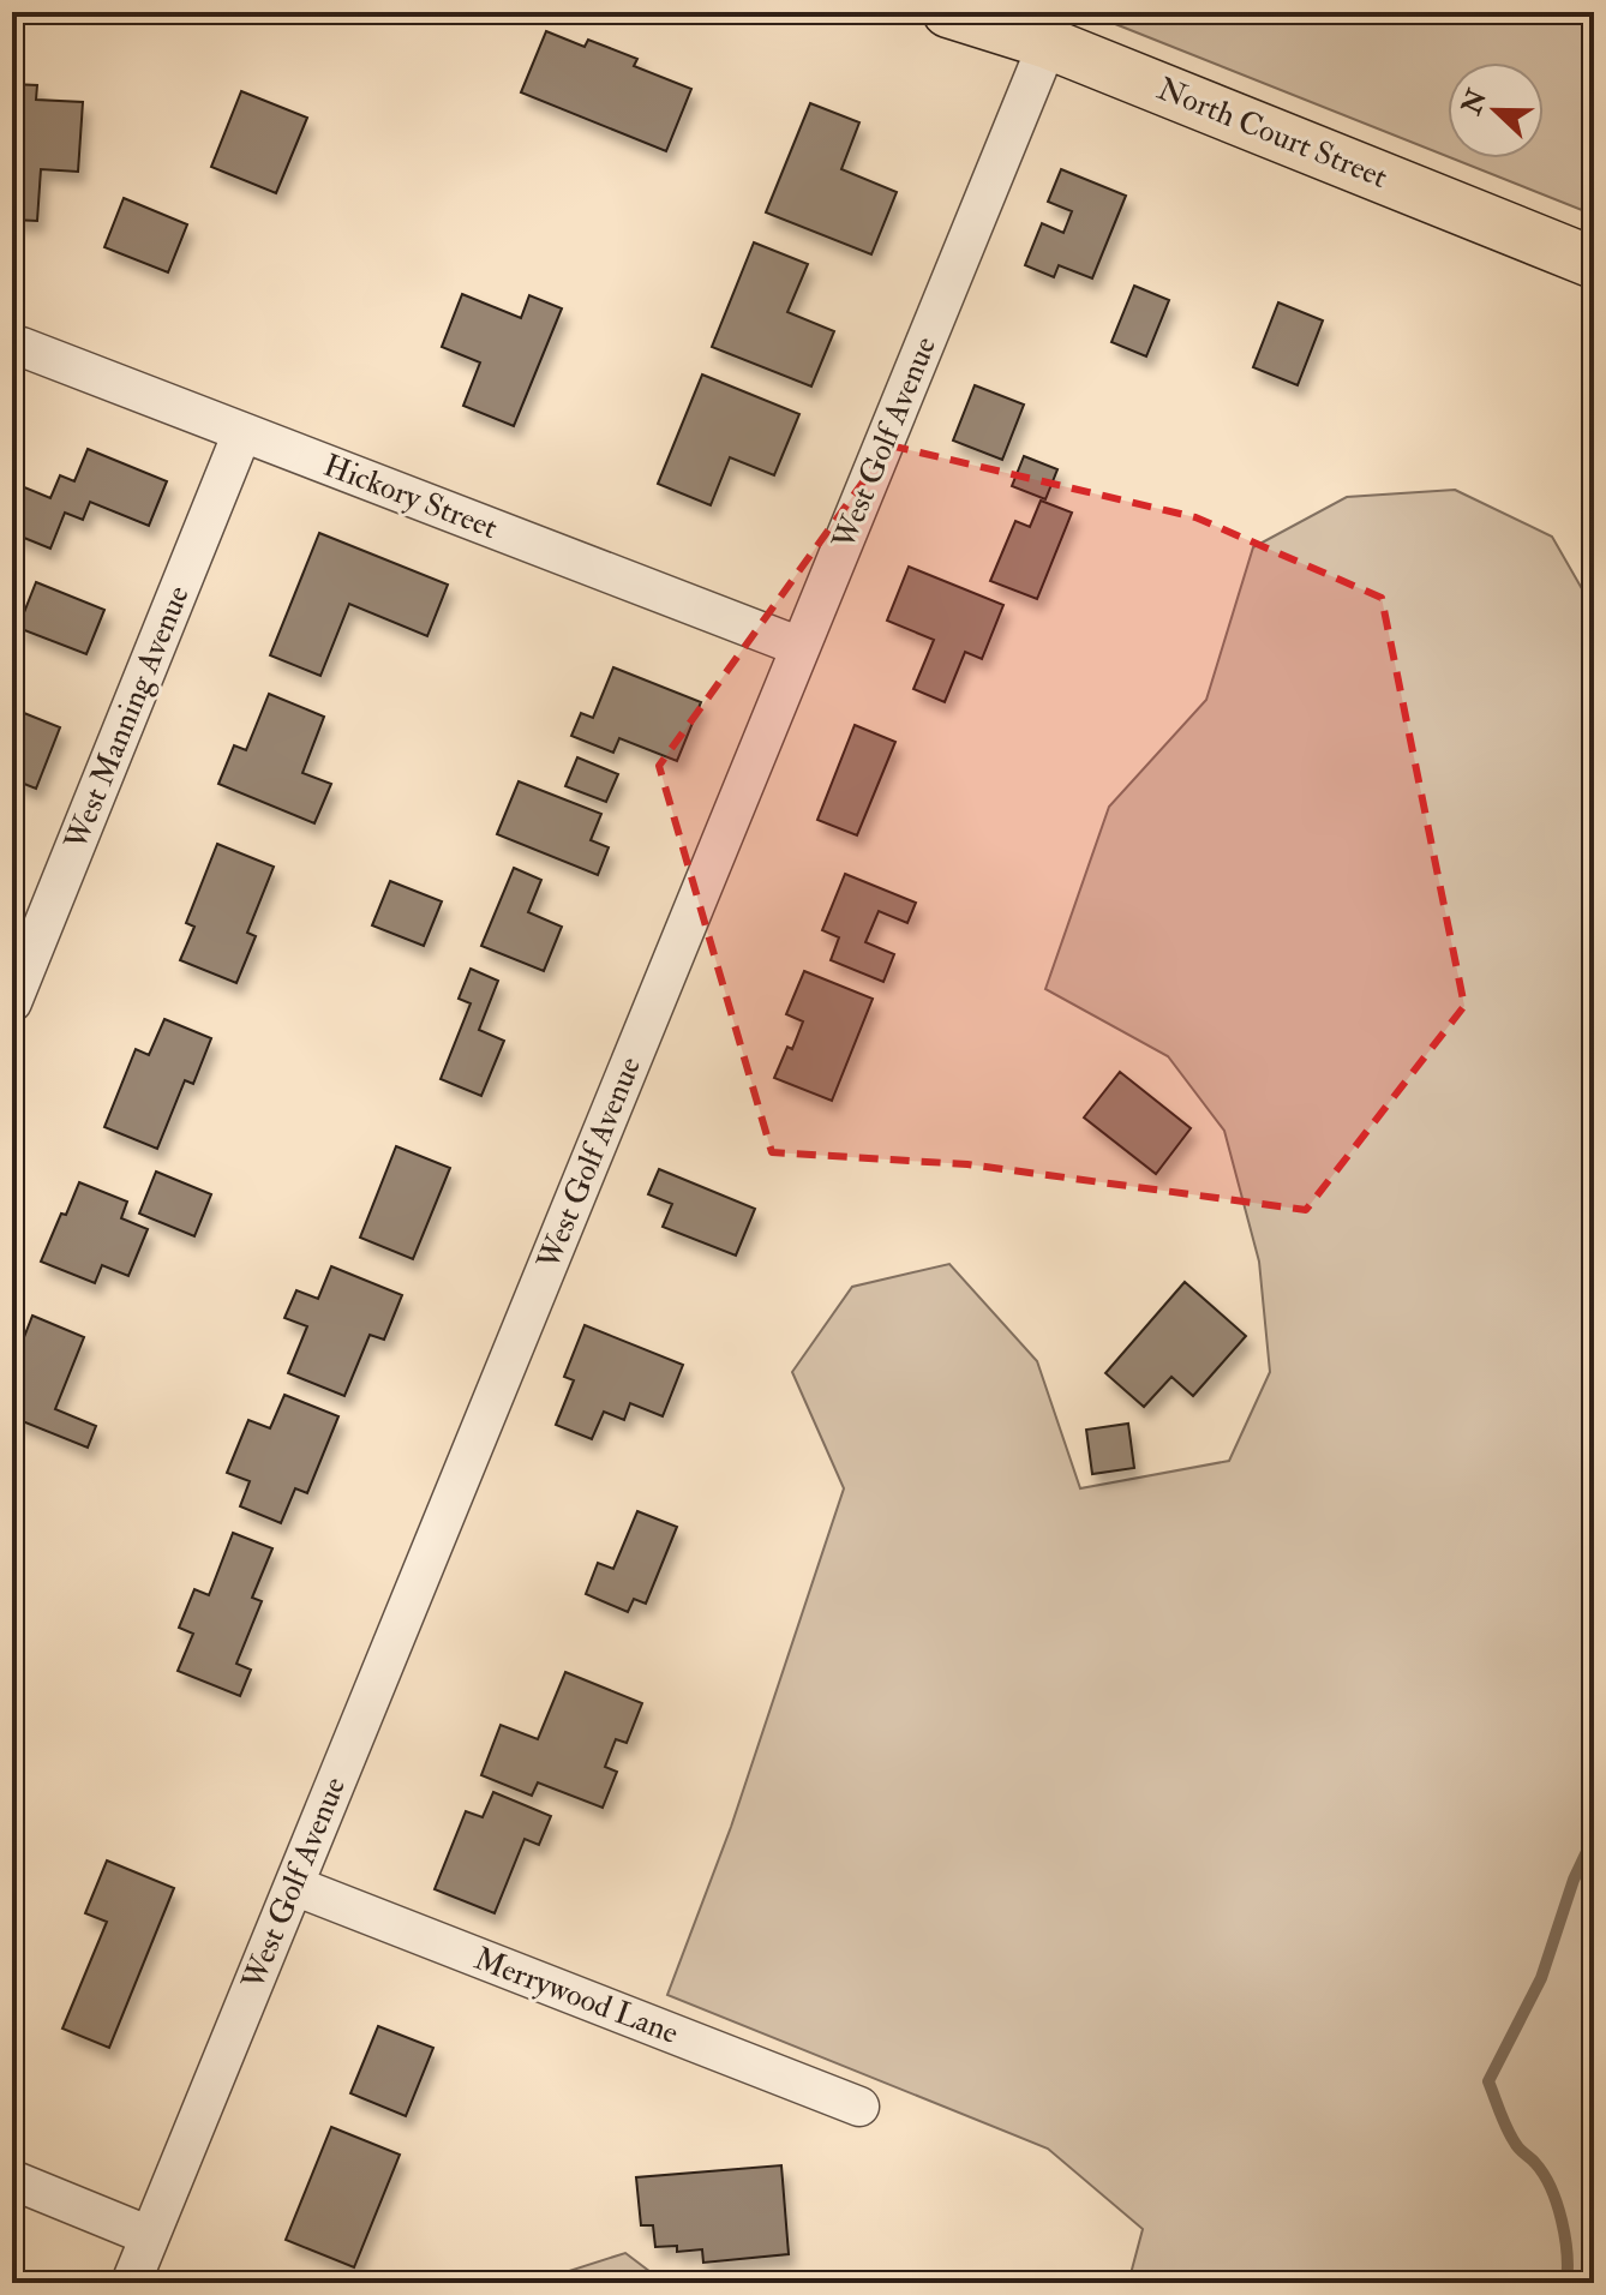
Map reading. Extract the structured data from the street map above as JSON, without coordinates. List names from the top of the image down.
{
  "streets": {
    "main road": ["North Court Street"],
    "street": [
      "West Golf Avenue",
      "Hickory Street",
      "West Manning Avenue",
      "Merrywood Lane"
    ]
  },
  "crossings": [
    ["North Court Street", "West Golf Avenue"],
    ["West Golf Avenue", "Hickory Street"],
    ["West Golf Avenue", "Merrywood Lane"],
    ["Hickory Street", "West Manning Avenue"]
  ],
  "north": "left"
}
